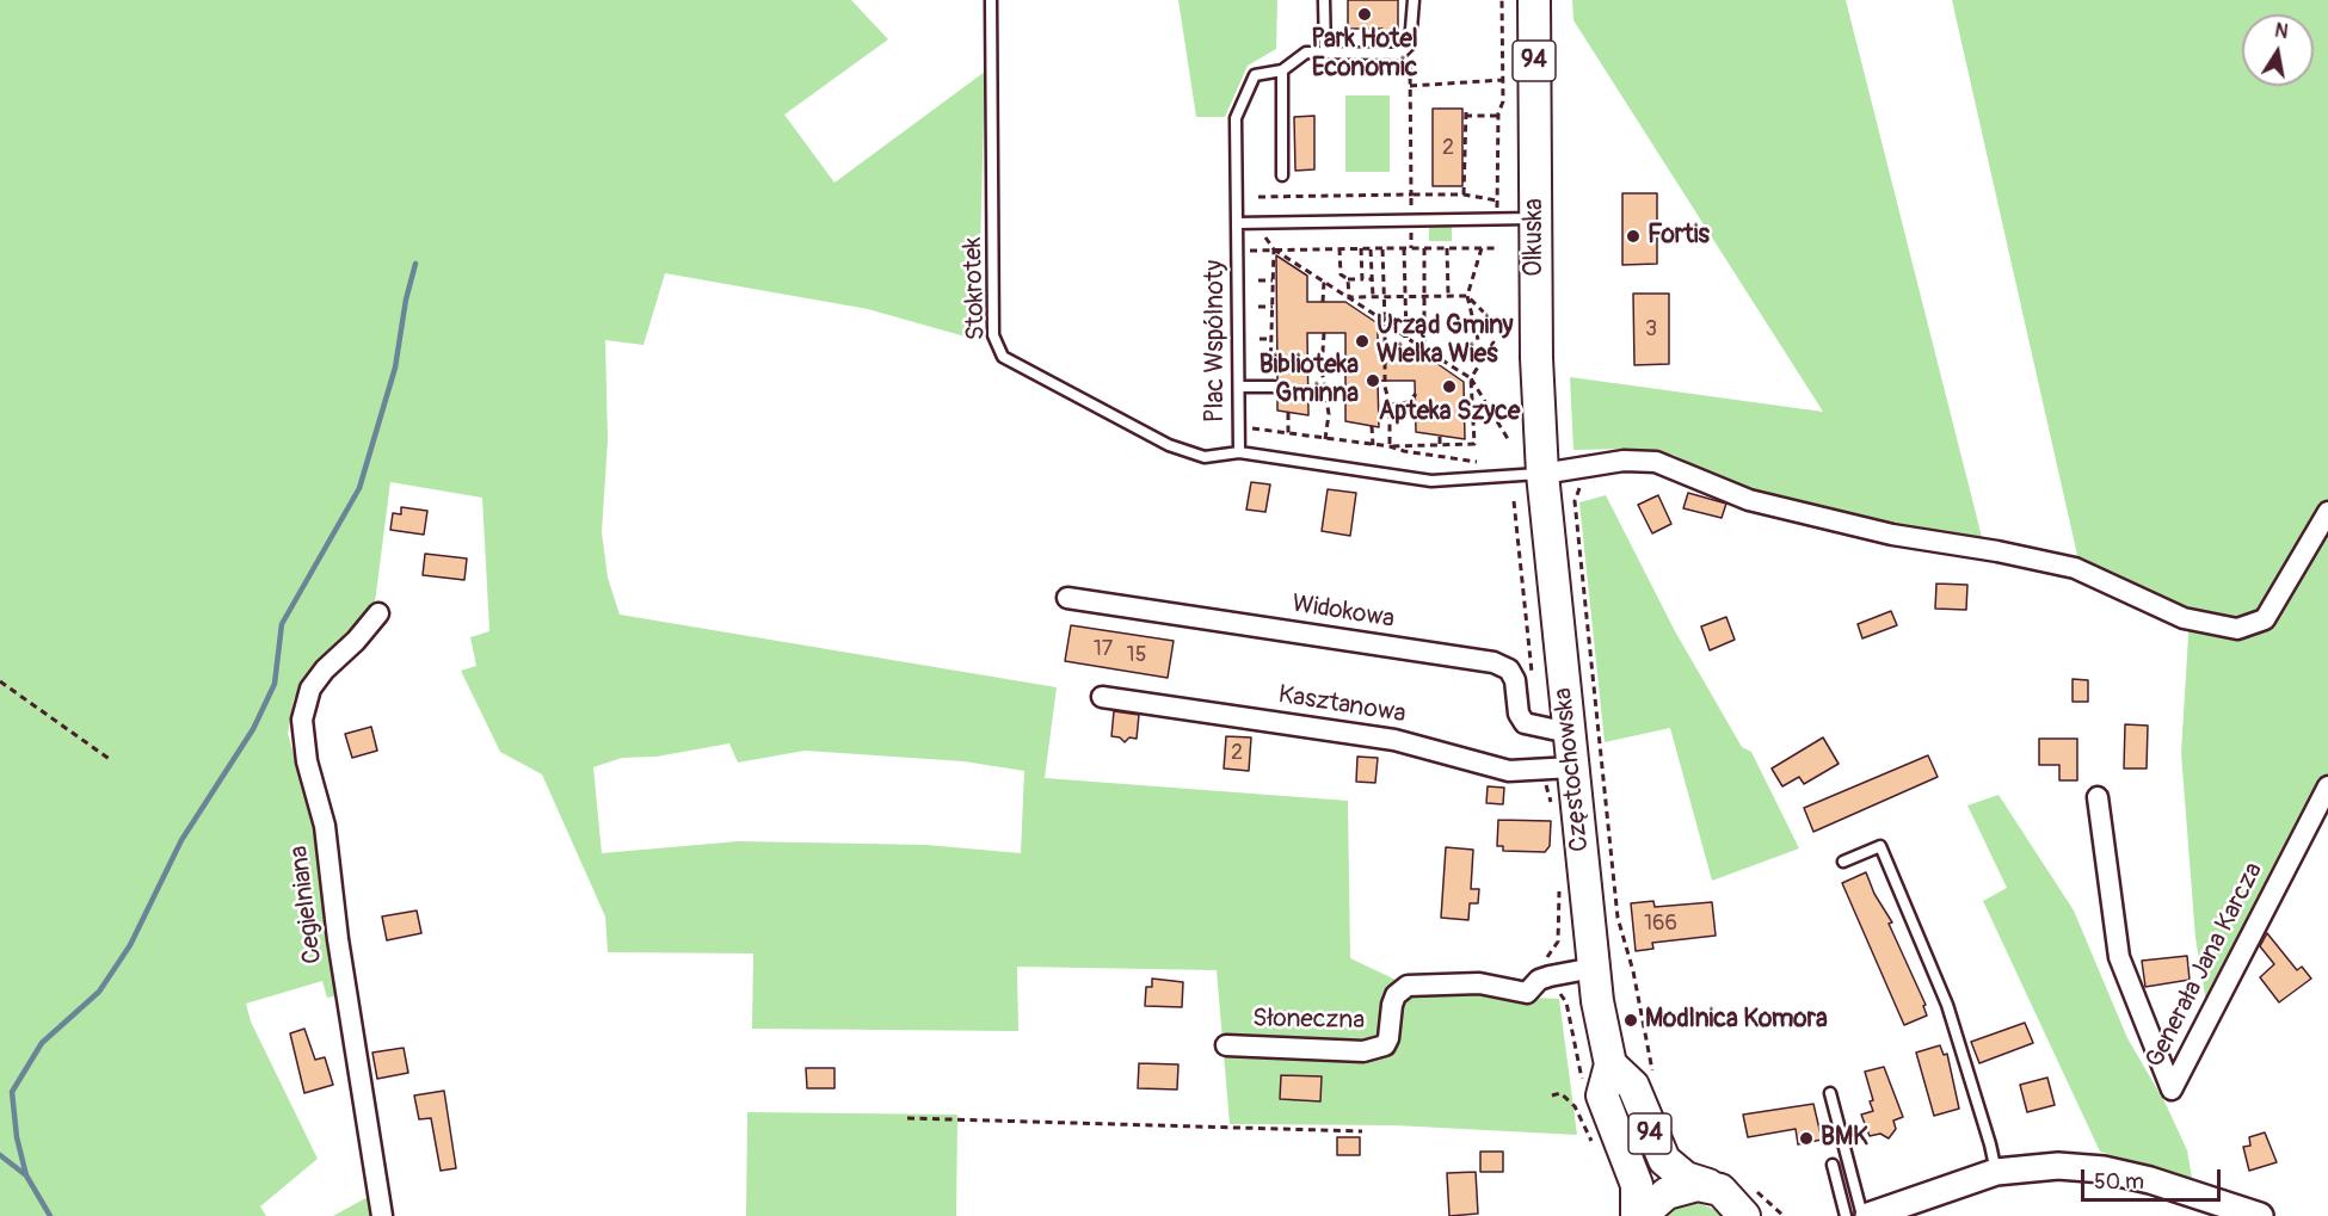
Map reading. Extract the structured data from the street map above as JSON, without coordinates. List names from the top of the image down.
{
  "streets": {
    "main road": ["94", "Olkuska", "Częstochowska"],
    "street": [
      "Widokowa",
      "Kasztanowa",
      "Cegielniana",
      "Generała Jana Karcza",
      "Słoneczna"
    ],
    "lane": ["Stokrotek", "Plac Wspólnoty"]
  },
  "crossings": [
    ["94", "Częstochowska"],
    ["Olkuska", "Plac Wspólnoty"],
    ["Olkuska", "Częstochowska"],
    ["Stokrotek", "Plac Wspólnoty"],
    ["Plac Wspólnoty", "Częstochowska"],
    ["Widokowa", "Częstochowska"],
    ["Kasztanowa", "Częstochowska"],
    ["Częstochowska", "Słoneczna"]
  ],
  "places": [
    "Park Hotel Economic",
    "Fortis",
    "Urząd Gminy Wielka Wieś",
    "Biblioteka Gminna",
    "Apteka Szyce",
    "Modlnica Komora",
    "BMK"
  ],
  "house_numbers": [
    "2",
    "3",
    "17",
    "15",
    "2",
    "166"
  ],
  "scale_bar": "50 m",
  "north": "top"
}
